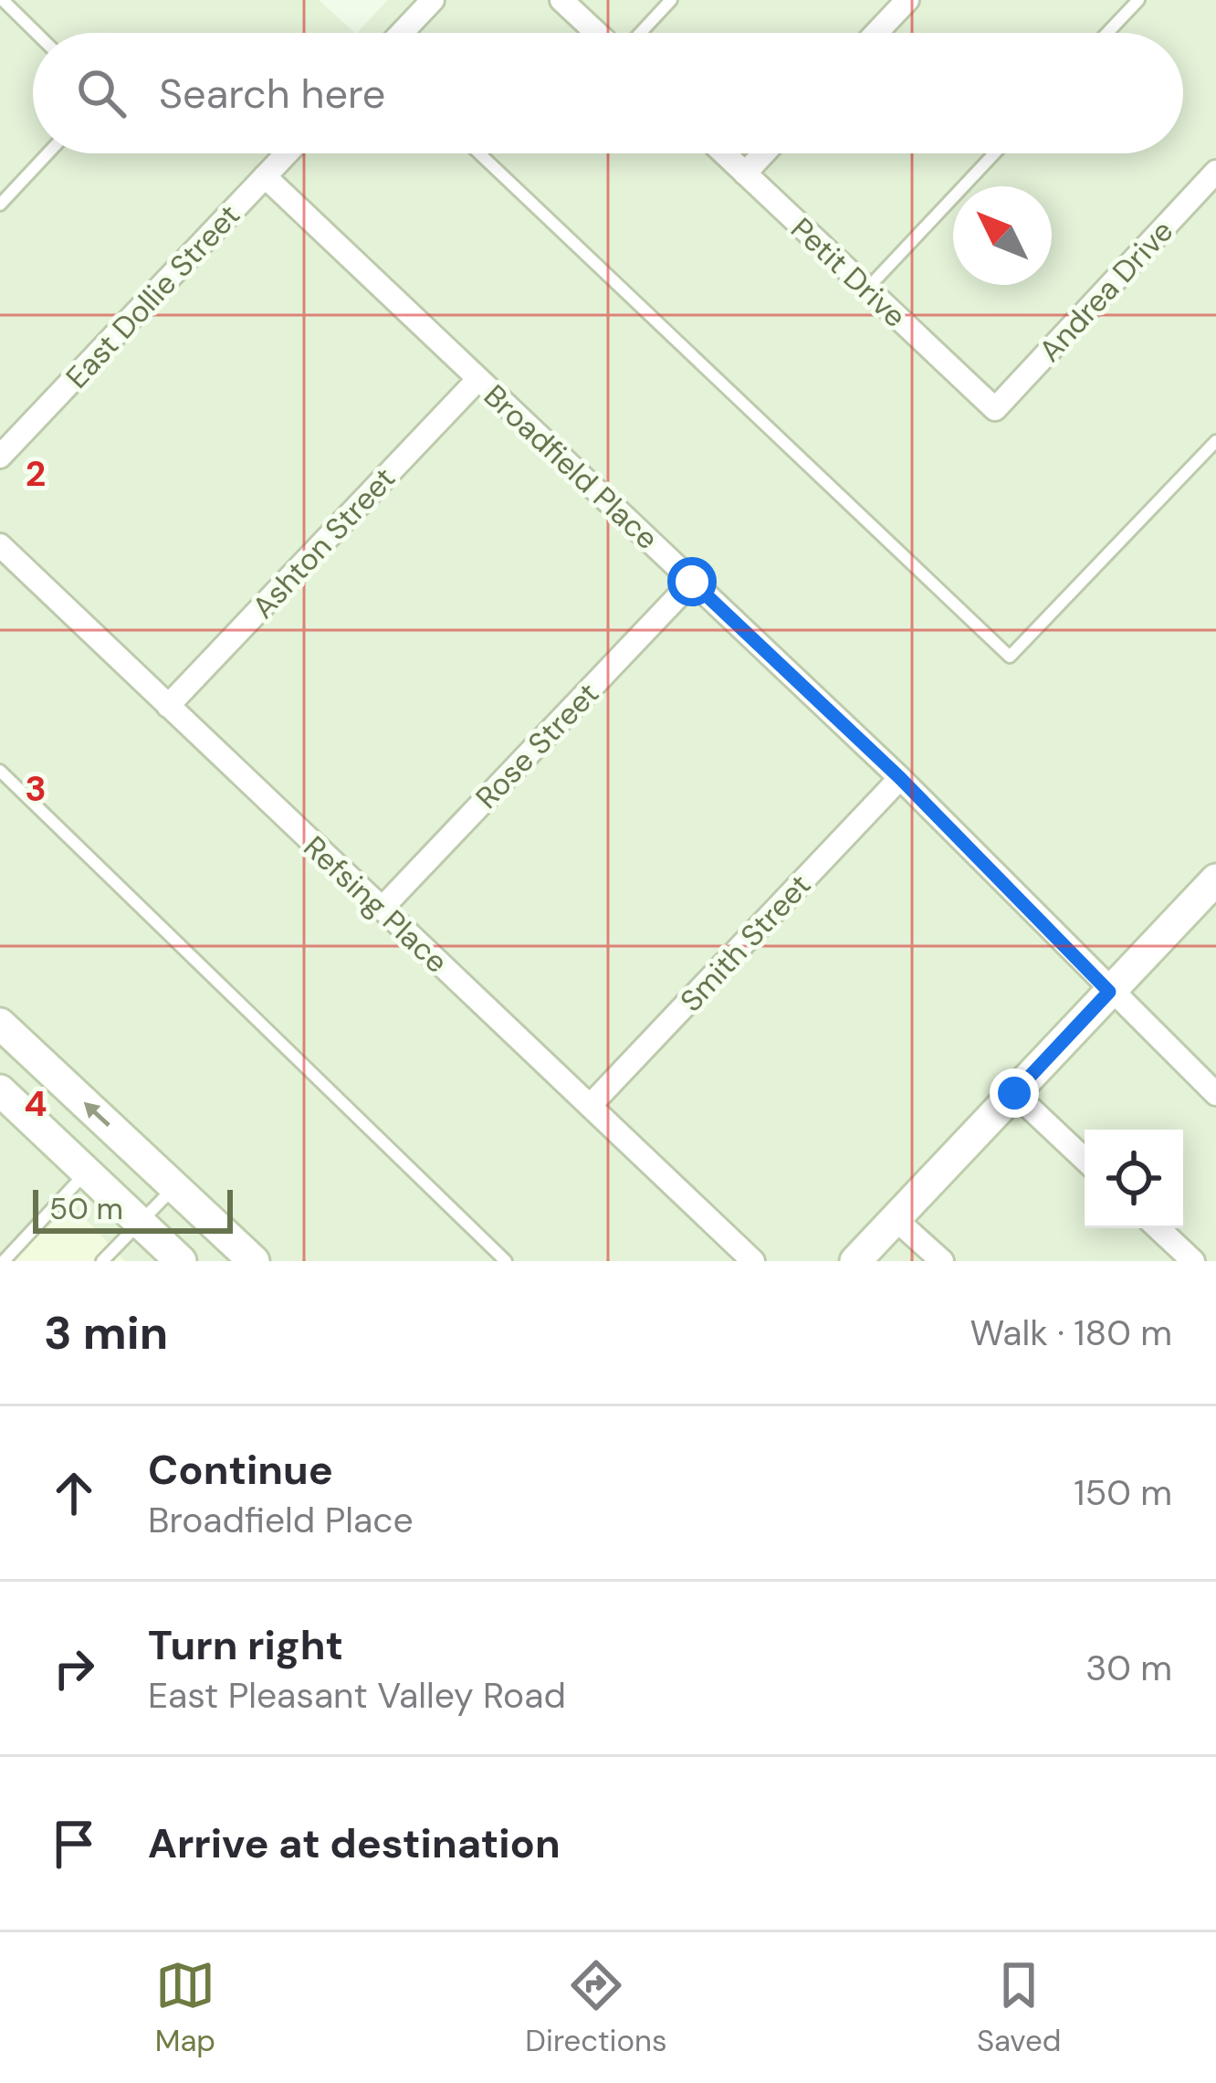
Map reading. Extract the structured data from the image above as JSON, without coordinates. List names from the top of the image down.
{
  "streets": {
    "street": [
      "Petit Drive",
      "Andrea Drive",
      "East Dollie Street",
      "Broadfield Place",
      "Ashton Street",
      "Rose Street",
      "Refsing Place",
      "Smith Street"
    ]
  },
  "crossings": [
    ["Petit Drive", "Andrea Drive"],
    ["East Dollie Street", "Broadfield Place"],
    ["Broadfield Place", "Ashton Street"],
    ["Broadfield Place", "Rose Street"],
    ["Broadfield Place", "Smith Street"],
    ["Ashton Street", "Refsing Place"],
    ["Rose Street", "Refsing Place"],
    ["Refsing Place", "Smith Street"]
  ],
  "scale_bar": "50 m",
  "north": "top left",
  "page": {
    "search": "Search here",
    "scale": "50 m",
    "heading": ["3 min", "Walk · 180 m"],
    "list": [
      ["Continue", "Broadfield Place", "150 m"],
      ["Turn right", "East Pleasant Valley Road", "30 m"],
      "Arrive at destination"
    ],
    "nav": ["Map", "Directions", "Saved"]
  },
  "grid": {
    "rows": ["2", "3", "4"]
  }
}
